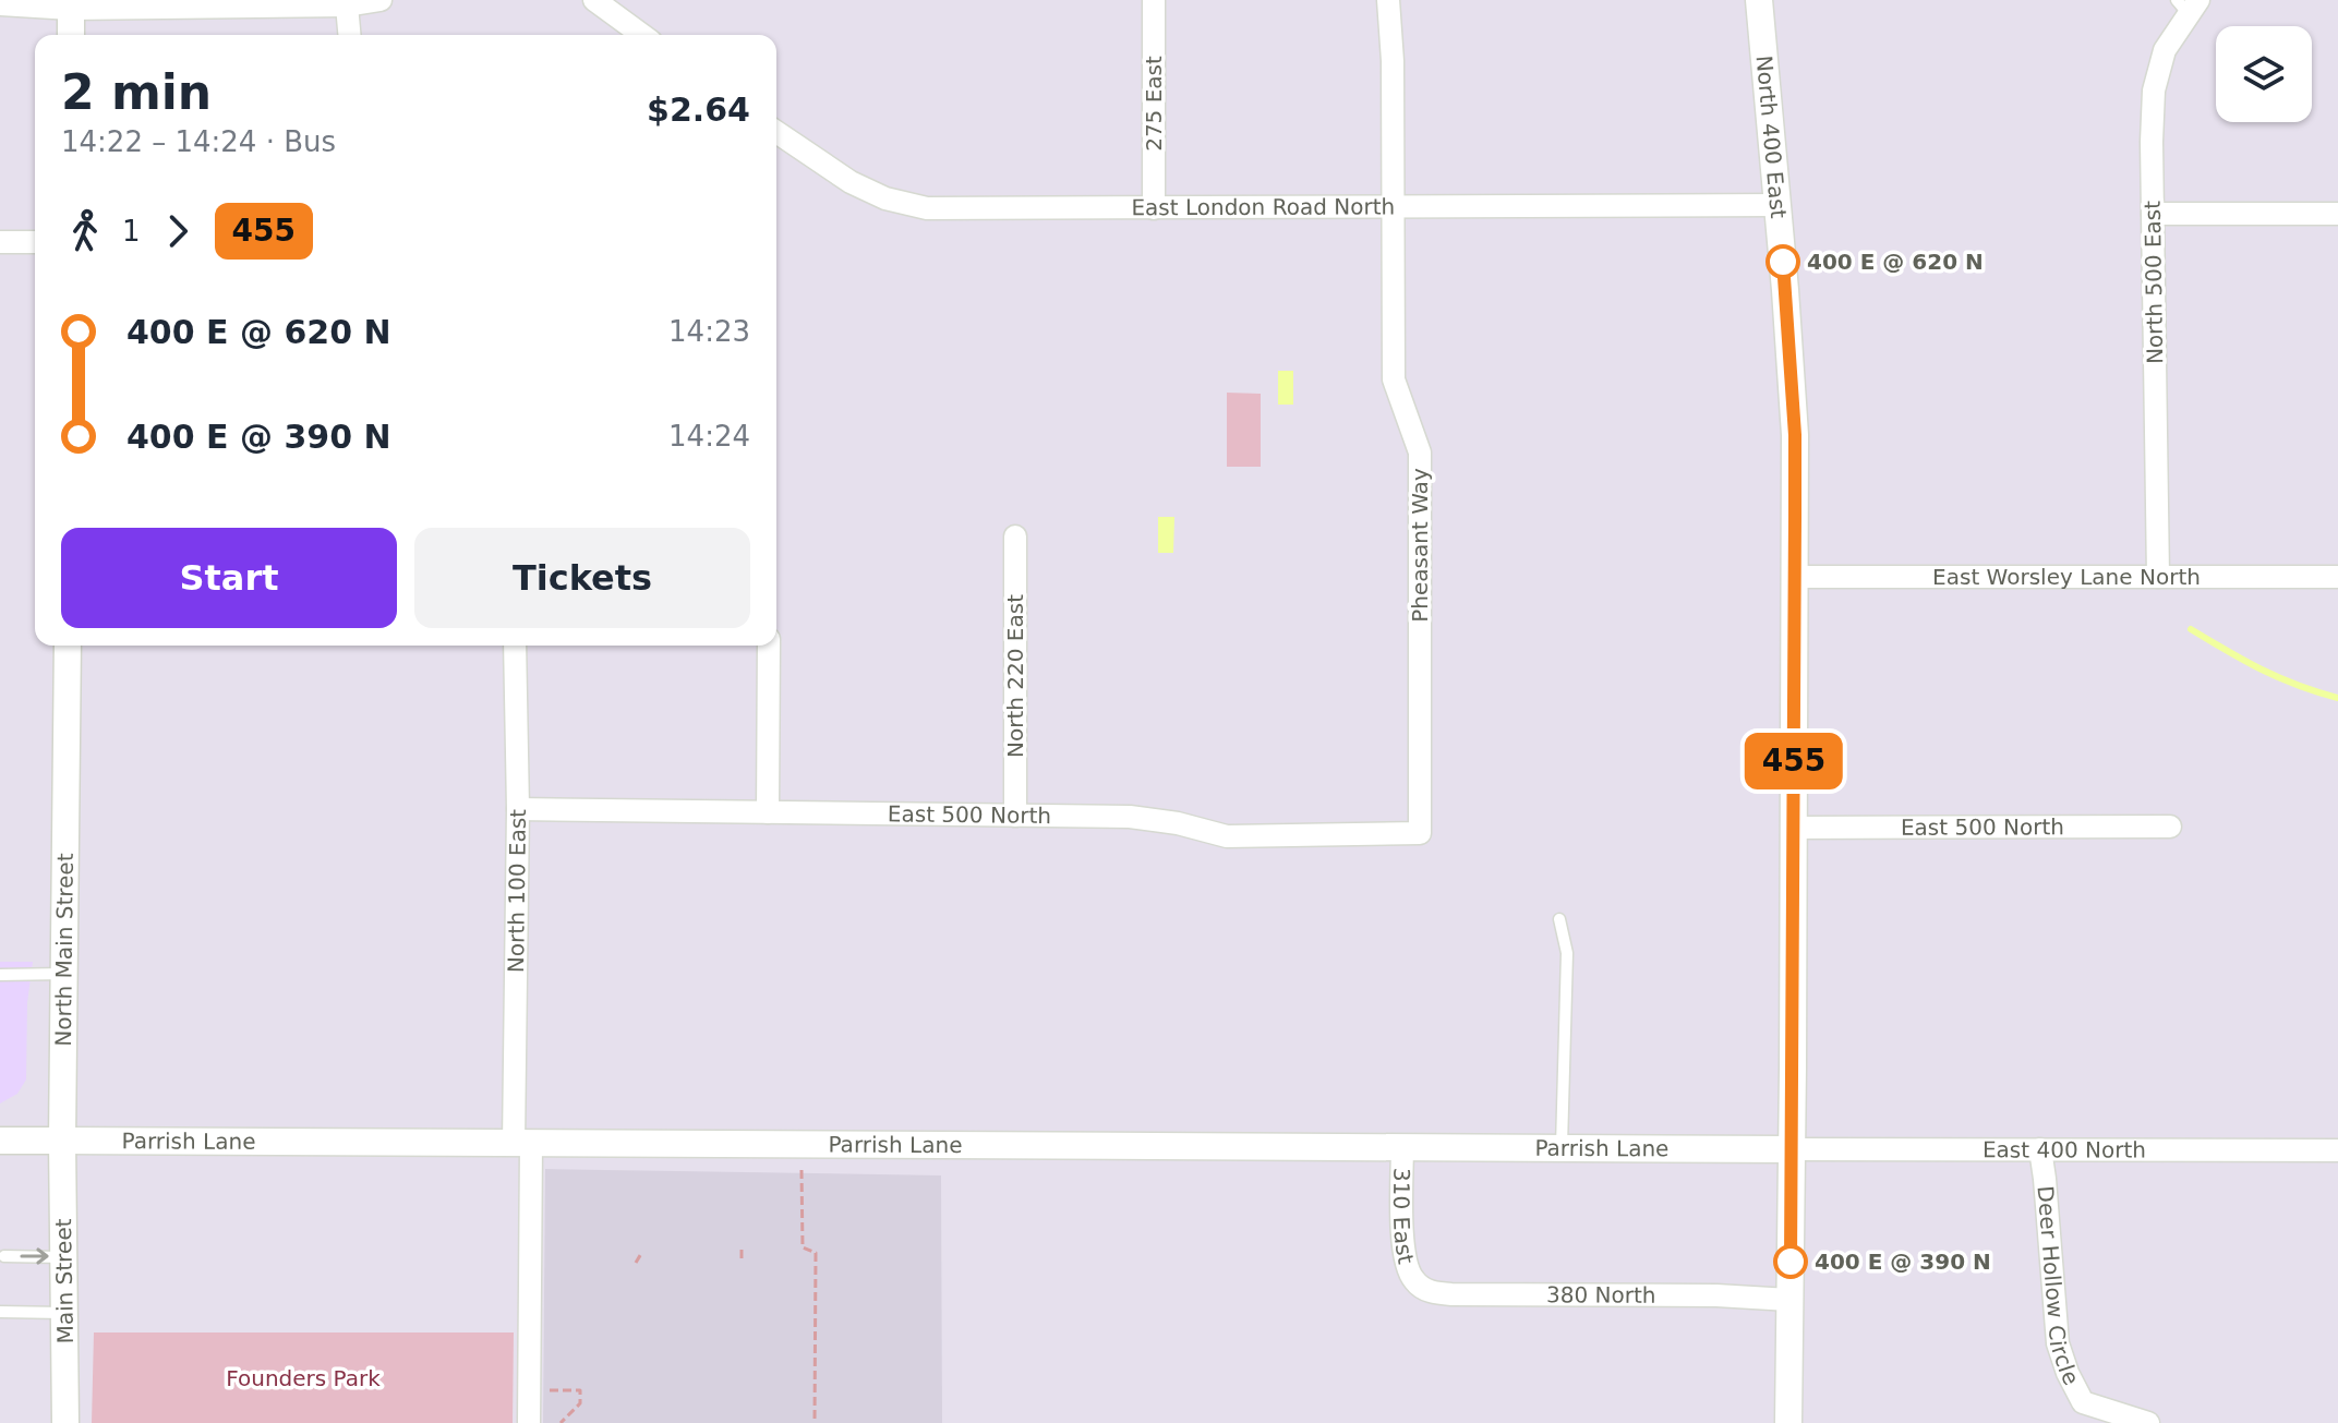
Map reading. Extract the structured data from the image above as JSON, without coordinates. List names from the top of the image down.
{
  "streets": {
    "street": [
      "275 East",
      "North 400 East",
      "East London Road North",
      "North 500 East",
      "Pheasant Way",
      "East Worsley Lane North",
      "North 220 East",
      "East 500 North",
      "North 100 East",
      "North Main Street",
      "Parrish Lane",
      "East 400 North",
      "310 East",
      "Main Street",
      "Deer Hollow Circle",
      "380 North"
    ]
  },
  "crossings": [
    ["275 East", "East London Road North"],
    ["North 400 East", "East London Road North"],
    ["North 400 East", "East Worsley Lane North"],
    ["North 400 East", "East 500 North"],
    ["North 400 East", "Parrish Lane"],
    ["North 400 East", "East 400 North"],
    ["North 400 East", "380 North"],
    ["East London Road North", "Pheasant Way"],
    ["North 500 East", "East Worsley Lane North"],
    ["Pheasant Way", "East 500 North"],
    ["North 220 East", "East 500 North"],
    ["East 500 North", "North 100 East"],
    ["North 100 East", "Parrish Lane"],
    ["North Main Street", "Parrish Lane"],
    ["North Main Street", "Main Street"],
    ["Parrish Lane", "East 400 North"],
    ["Parrish Lane", "310 East"],
    ["Parrish Lane", "Main Street"],
    ["East 400 North", "Deer Hollow Circle"],
    ["310 East", "380 North"]
  ],
  "parks": ["Founders Park"],
  "places": ["400 E @ 620 N", "400 E @ 390 N"],
  "lines": ["bus line 455"],
  "page": {
    "on_map": "455",
    "heading": ["2 min", "14:22 – 14:24 · Bus", "$2.64"],
    "legs": ["1", "455"],
    "list": [
      {
        "name": "400 E @ 620 N",
        "value": "14:23"
      },
      {
        "name": "400 E @ 390 N",
        "value": "14:24"
      }
    ],
    "buttons": ["Start", "Tickets"]
  }
}
